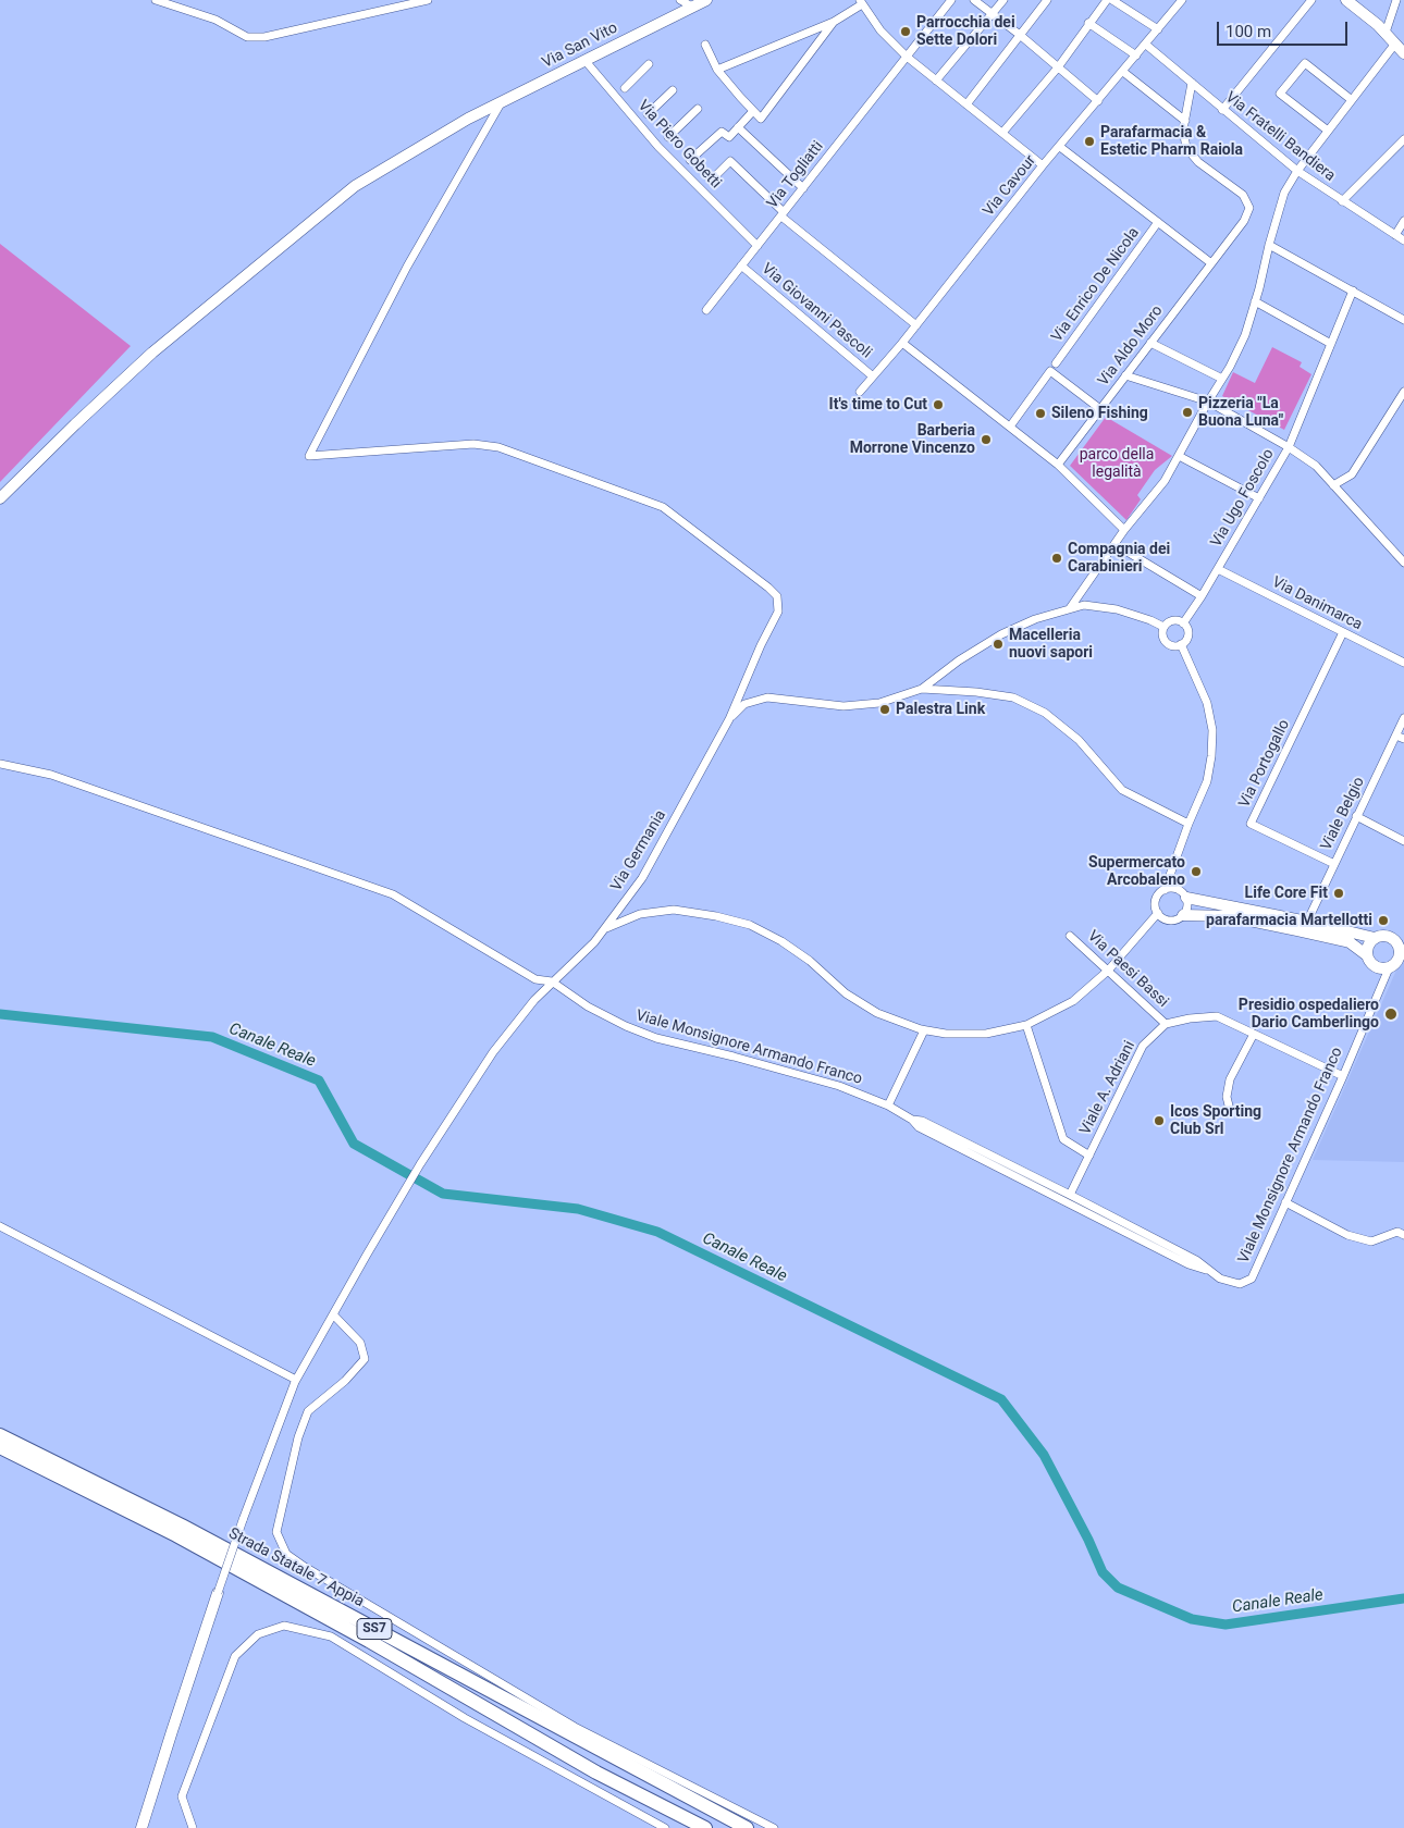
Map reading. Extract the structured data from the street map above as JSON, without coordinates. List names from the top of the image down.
{
  "streets": {
    "highway": ["Strada Statale 7 Appia", "SS7"],
    "street": [
      "Via San Vito",
      "Via Fratelli Bandiera",
      "Via Piero Gobetti",
      "Via Togliatti",
      "Via Cavour",
      "Via Enrico De Nicola",
      "Via Giovanni Pascoli",
      "Via Aldo Moro",
      "Via Ugo Foscolo",
      "Via Danimarca",
      "Via Portogallo",
      "Viale Belgio",
      "Via Germania",
      "Via Paesi Bassi",
      "Viale Monsignore Armando Franco",
      "Viale A. Adriani"
    ]
  },
  "crossings": [
    ["Via San Vito", "Via Piero Gobetti"],
    ["Via Fratelli Bandiera", "Via Cavour"],
    ["Via Fratelli Bandiera", "Via Aldo Moro"],
    ["Via Piero Gobetti", "Via Togliatti"],
    ["Via Togliatti", "Via Giovanni Pascoli"],
    ["Via Cavour", "Via Giovanni Pascoli"],
    ["Via Ugo Foscolo", "Via Danimarca"],
    ["Via Danimarca", "Via Portogallo"],
    ["Via Portogallo", "Viale Belgio"],
    ["Via Germania", "Viale Monsignore Armando Franco"],
    ["Via Paesi Bassi", "Viale A. Adriani"],
    ["Viale Monsignore Armando Franco", "Viale A. Adriani"]
  ],
  "water": ["Canale Reale"],
  "parks": ["parco della legalità"],
  "places": [
    "Parrocchia dei Sette Dolori",
    "Parafarmacia & Estetic Pharm Raiola",
    "It's time to Cut",
    "Pizzeria \"La Buona Luna\"",
    "Sileno Fishing",
    "Barberia Morrone Vincenzo",
    "Compagnia dei Carabinieri",
    "Macelleria nuovi sapori",
    "Palestra Link",
    "Supermercato Arcobaleno",
    "Life Core Fit",
    "parafarmacia Martellotti",
    "Presidio ospedaliero Dario Camberlingo",
    "Icos Sporting Club Srl"
  ],
  "scale_bar": "100 m"
}
